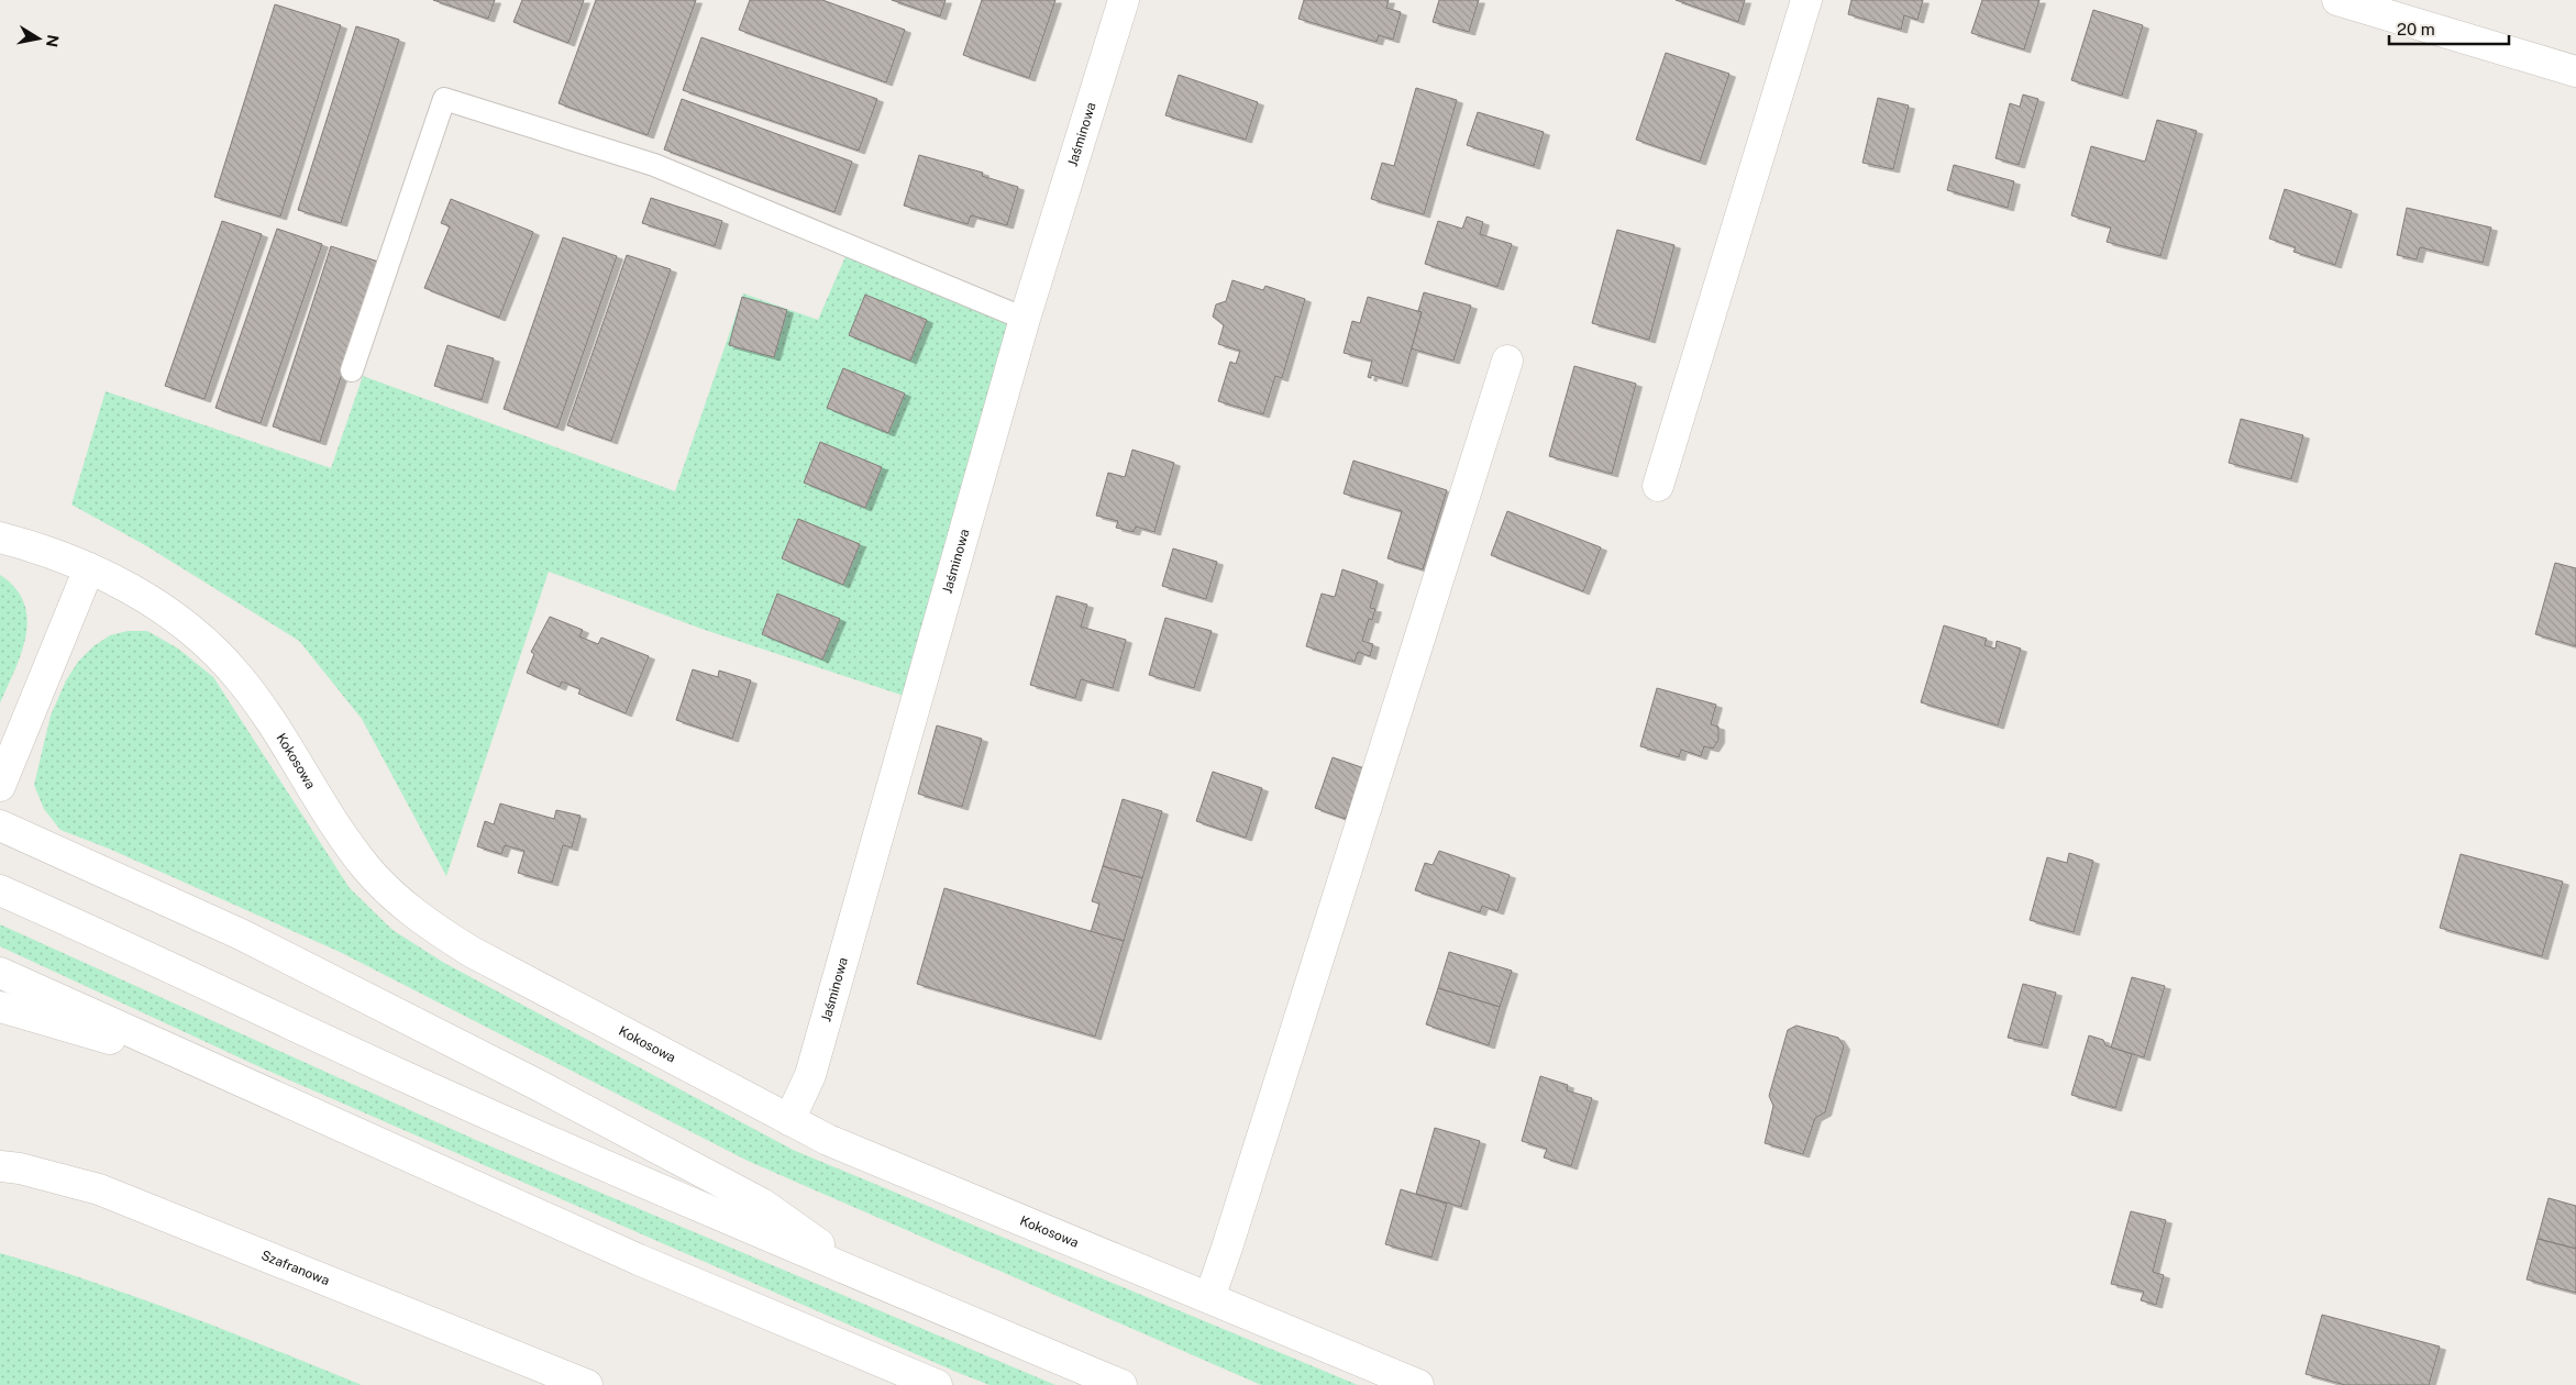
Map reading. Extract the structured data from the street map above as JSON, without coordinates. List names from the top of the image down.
{
  "streets": {
    "street": ["Jaśminowa", "Kokosowa", "Szafranowa"]
  },
  "crossings": [
    ["Jaśminowa", "Kokosowa"]
  ],
  "scale_bar": "20 m",
  "north": "right"
}
